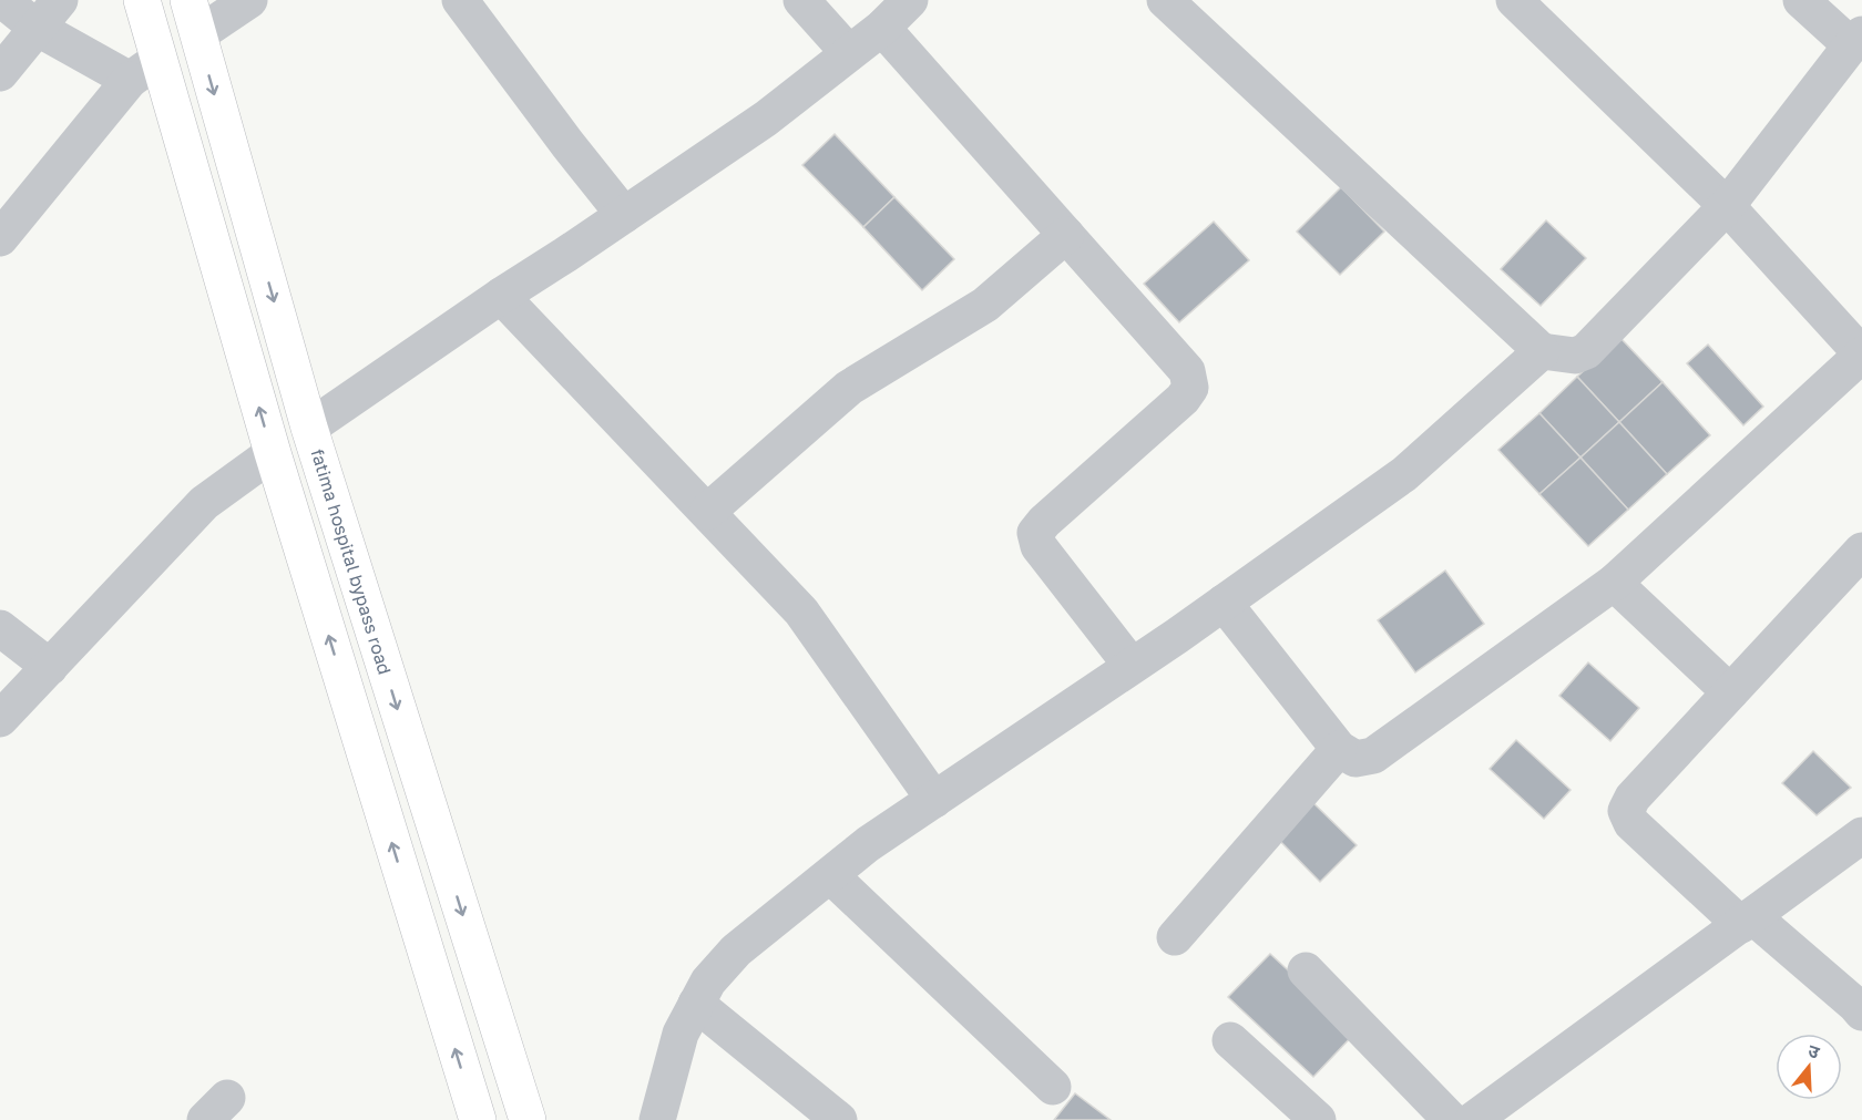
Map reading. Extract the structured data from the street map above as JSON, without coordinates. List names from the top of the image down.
{
  "streets": {
    "highway": ["fatima hospital bypass road"]
  },
  "north": "top"
}
